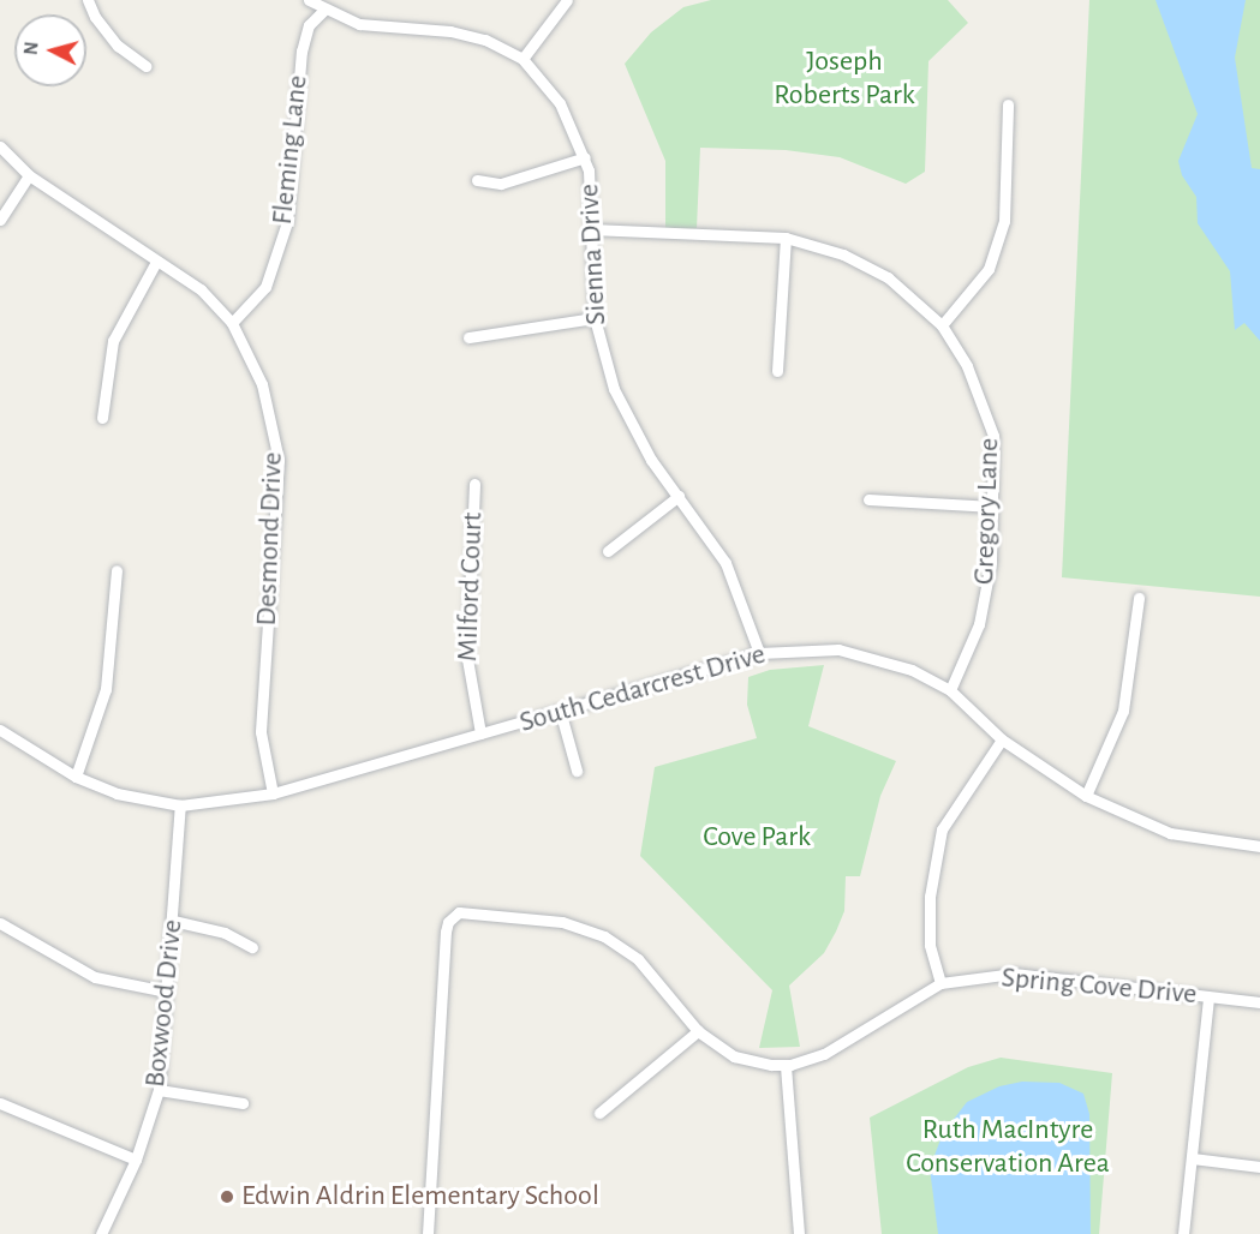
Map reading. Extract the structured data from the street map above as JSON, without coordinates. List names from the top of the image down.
{
  "streets": {
    "street": [
      "Fleming Lane",
      "Sienna Drive",
      "Gregory Lane",
      "Desmond Drive",
      "Milford Court",
      "South Cedarcrest Drive",
      "Spring Cove Drive",
      "Boxwood Drive"
    ]
  },
  "crossings": [
    ["Fleming Lane", "Sienna Drive"],
    ["Fleming Lane", "Desmond Drive"],
    ["Sienna Drive", "Gregory Lane"],
    ["Sienna Drive", "South Cedarcrest Drive"],
    ["Gregory Lane", "South Cedarcrest Drive"],
    ["Desmond Drive", "South Cedarcrest Drive"],
    ["Milford Court", "South Cedarcrest Drive"],
    ["South Cedarcrest Drive", "Boxwood Drive"]
  ],
  "parks": ["Joseph Roberts Park", "Cove Park", "Ruth MacIntyre Conservation Area"],
  "places": ["Edwin Aldrin Elementary School"],
  "north": "left"
}
